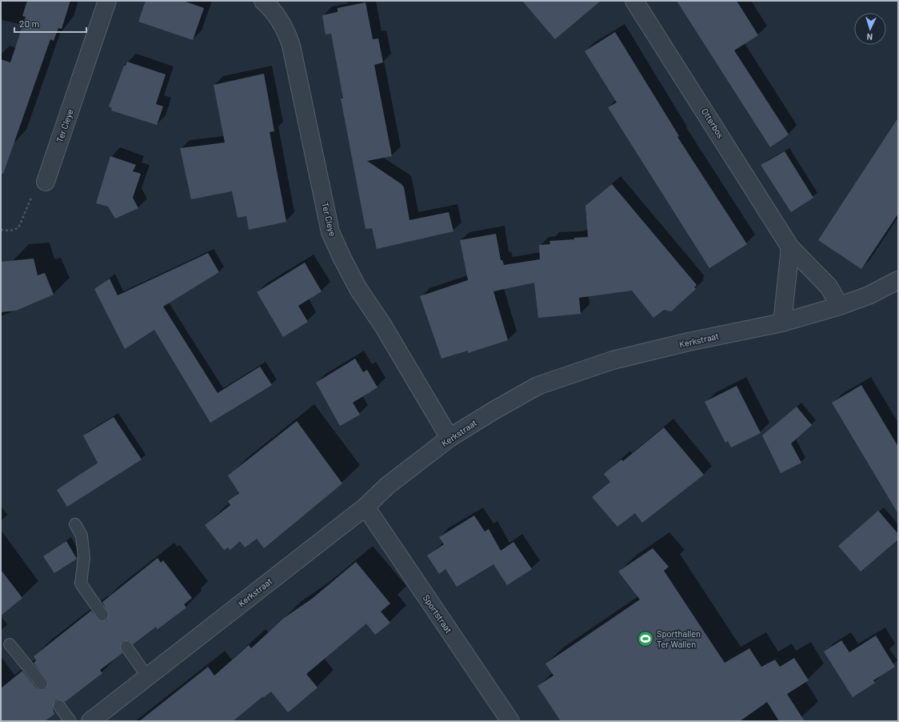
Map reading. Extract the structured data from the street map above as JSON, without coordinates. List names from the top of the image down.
{
  "streets": {
    "street": [
      "Otterbos",
      "Ter Cleye",
      "Kerkstraat",
      "Sportstraat"
    ]
  },
  "crossings": [
    ["Otterbos", "Kerkstraat"],
    ["Ter Cleye", "Kerkstraat"],
    ["Kerkstraat", "Sportstraat"]
  ],
  "places": {
    "sports": ["Sporthallen Ter Wallen"]
  },
  "scale_bar": "20 m",
  "north": "bottom"
}
